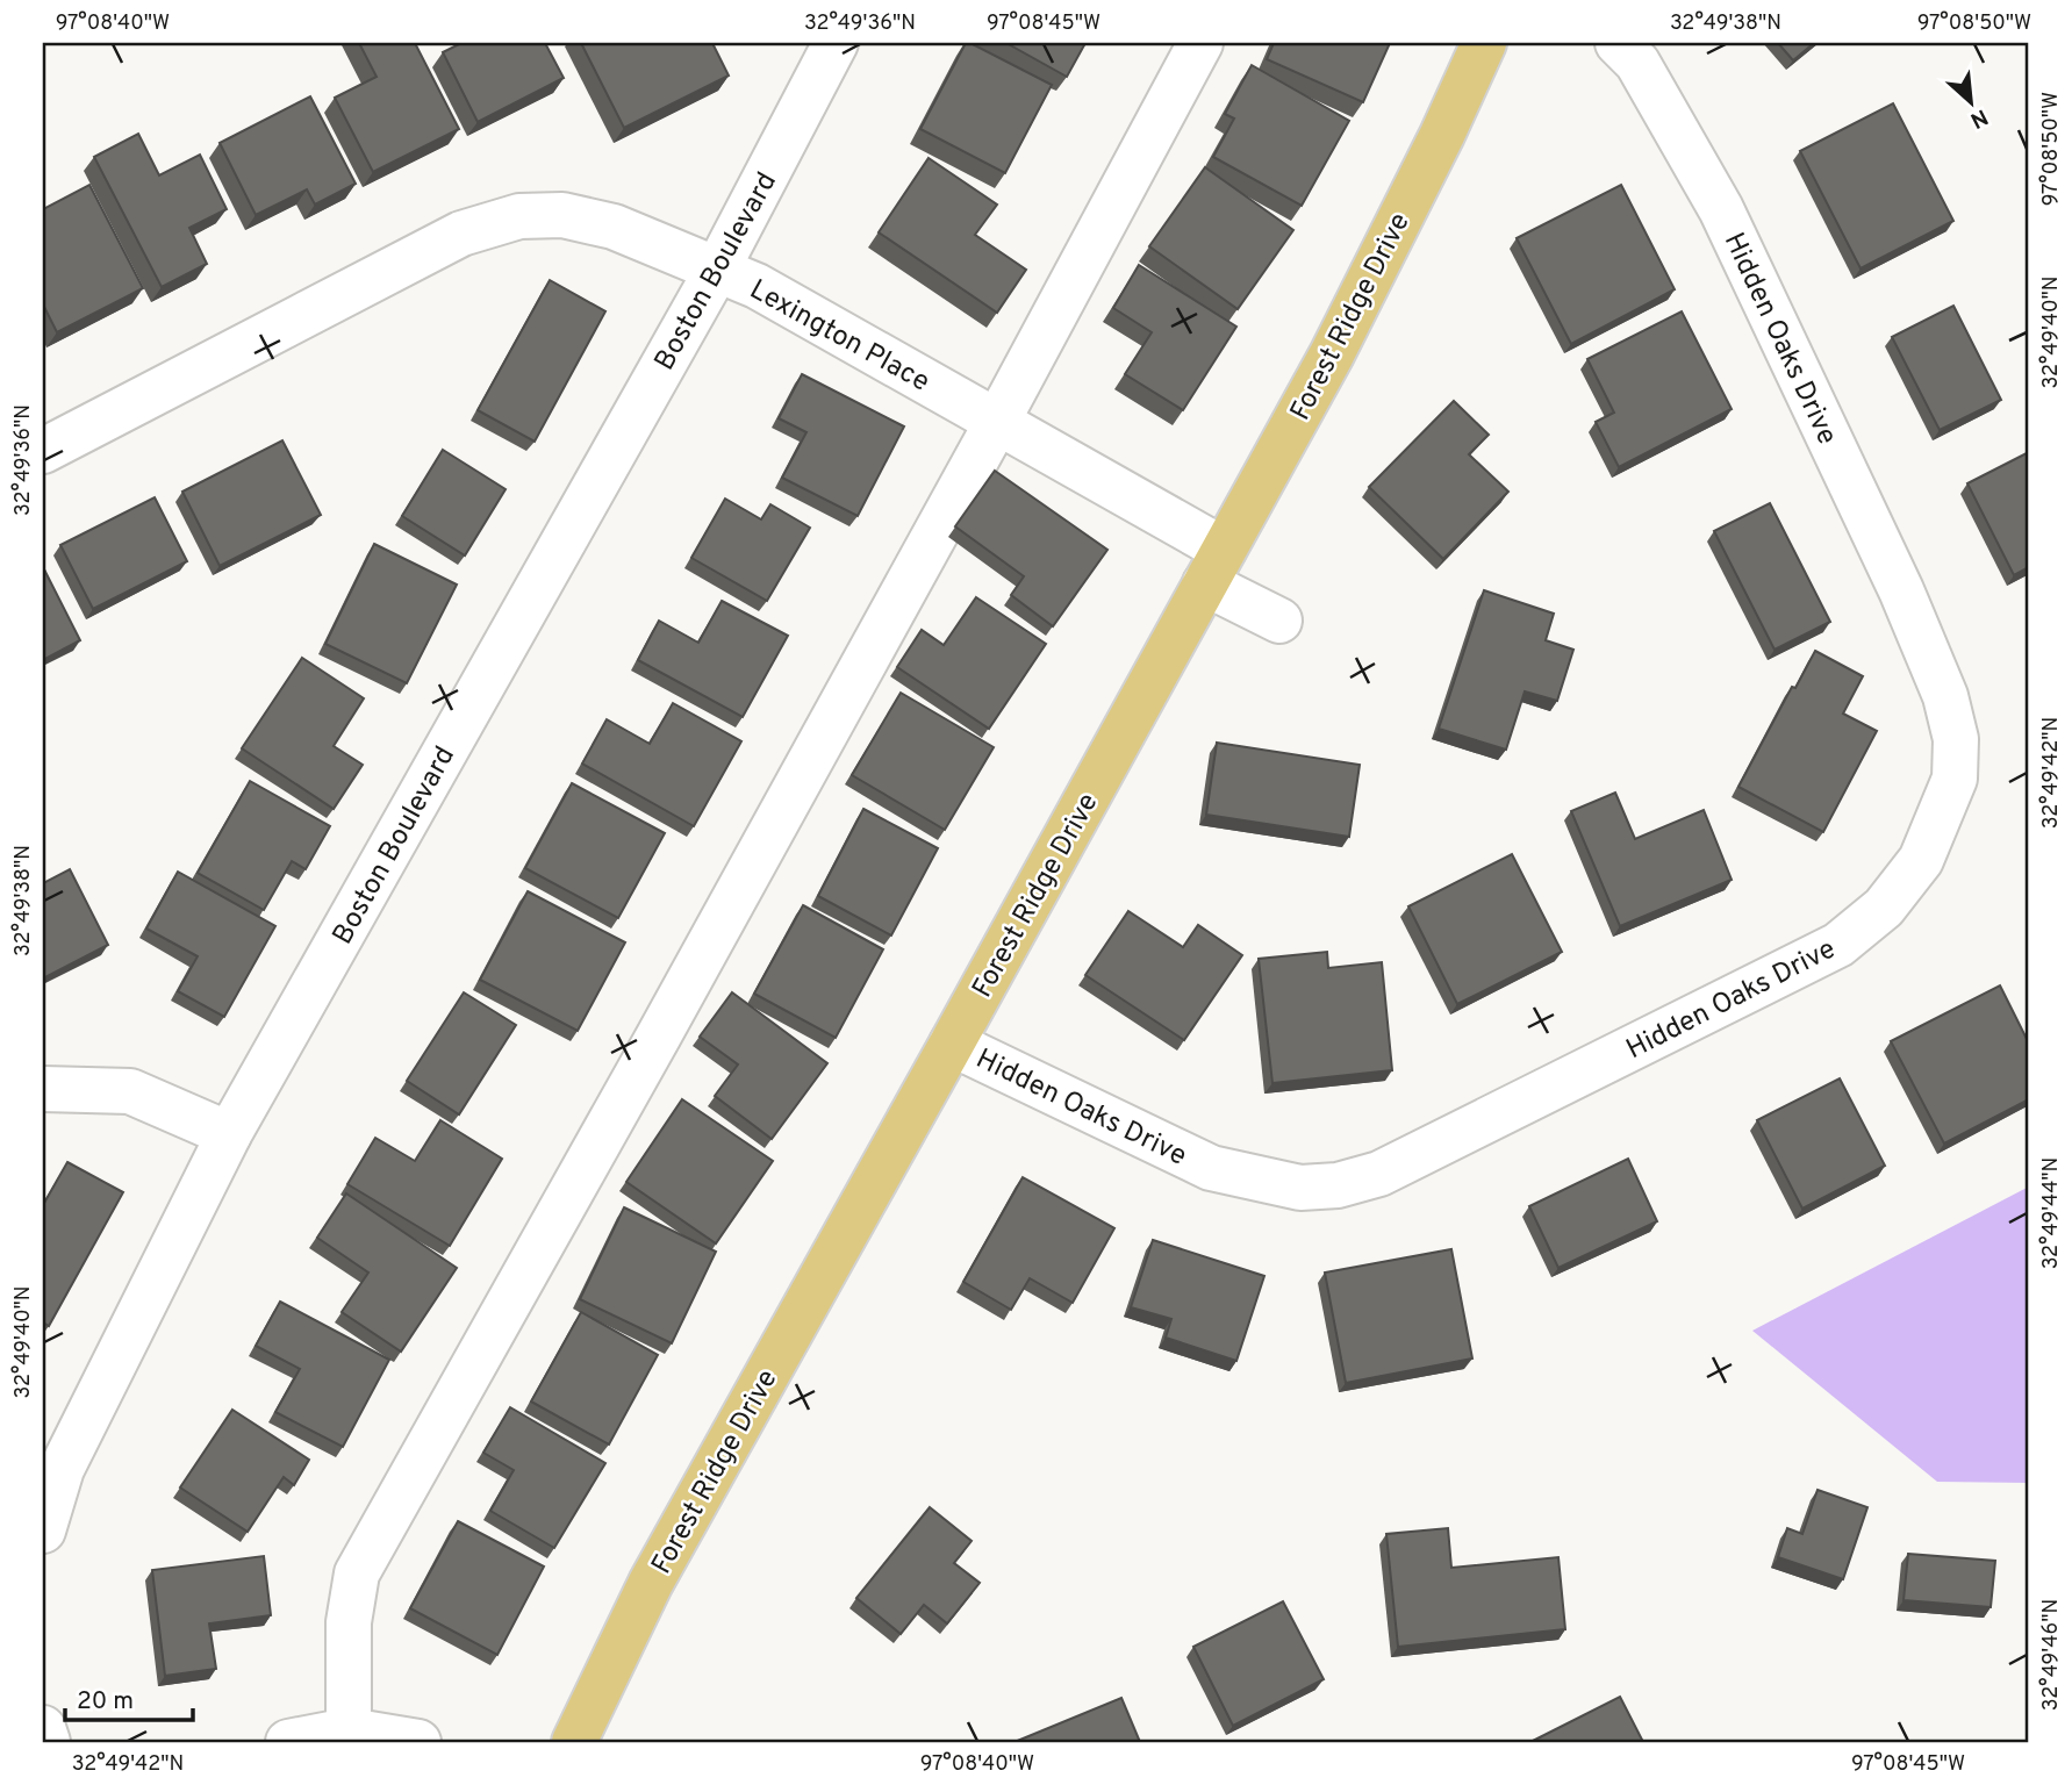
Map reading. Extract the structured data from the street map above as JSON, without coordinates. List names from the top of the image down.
{
  "streets": {
    "main road": ["Forest Ridge Drive"],
    "street": ["Boston Boulevard", "Lexington Place", "Hidden Oaks Drive"]
  },
  "crossings": [
    ["Boston Boulevard", "Lexington Place"],
    ["Forest Ridge Drive", "Lexington Place"],
    ["Forest Ridge Drive", "Hidden Oaks Drive"]
  ],
  "scale_bar": "20 m",
  "north": "bottom right",
  "coordinates": [
    "97°08'40\"W",
    "32°49'36\"N",
    "97°08'45\"W",
    "32°49'38\"N",
    "97°08'50\"W",
    "32°49'40\"N",
    "32°49'42\"N",
    "32°49'44\"N",
    "32°49'46\"N"
  ]
}
